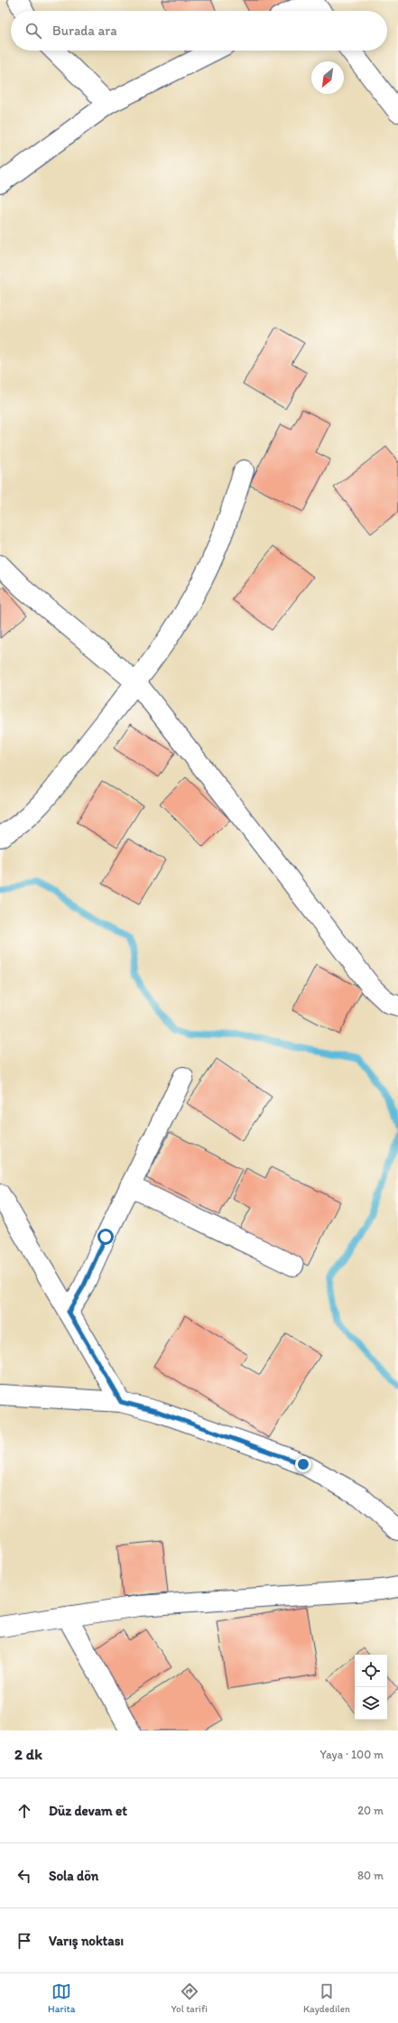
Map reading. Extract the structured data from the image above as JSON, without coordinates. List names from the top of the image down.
{
  "north": "bottom left",
  "page": {
    "search": "Burada ara",
    "heading": ["2 dk", "Yaya · 100 m"],
    "list": [
      ["Düz devam et", "20 m"],
      ["Sola dön", "80 m"],
      "Varış noktası"
    ],
    "nav": ["Harita", "Yol tarifi", "Kaydedilen"]
  }
}
